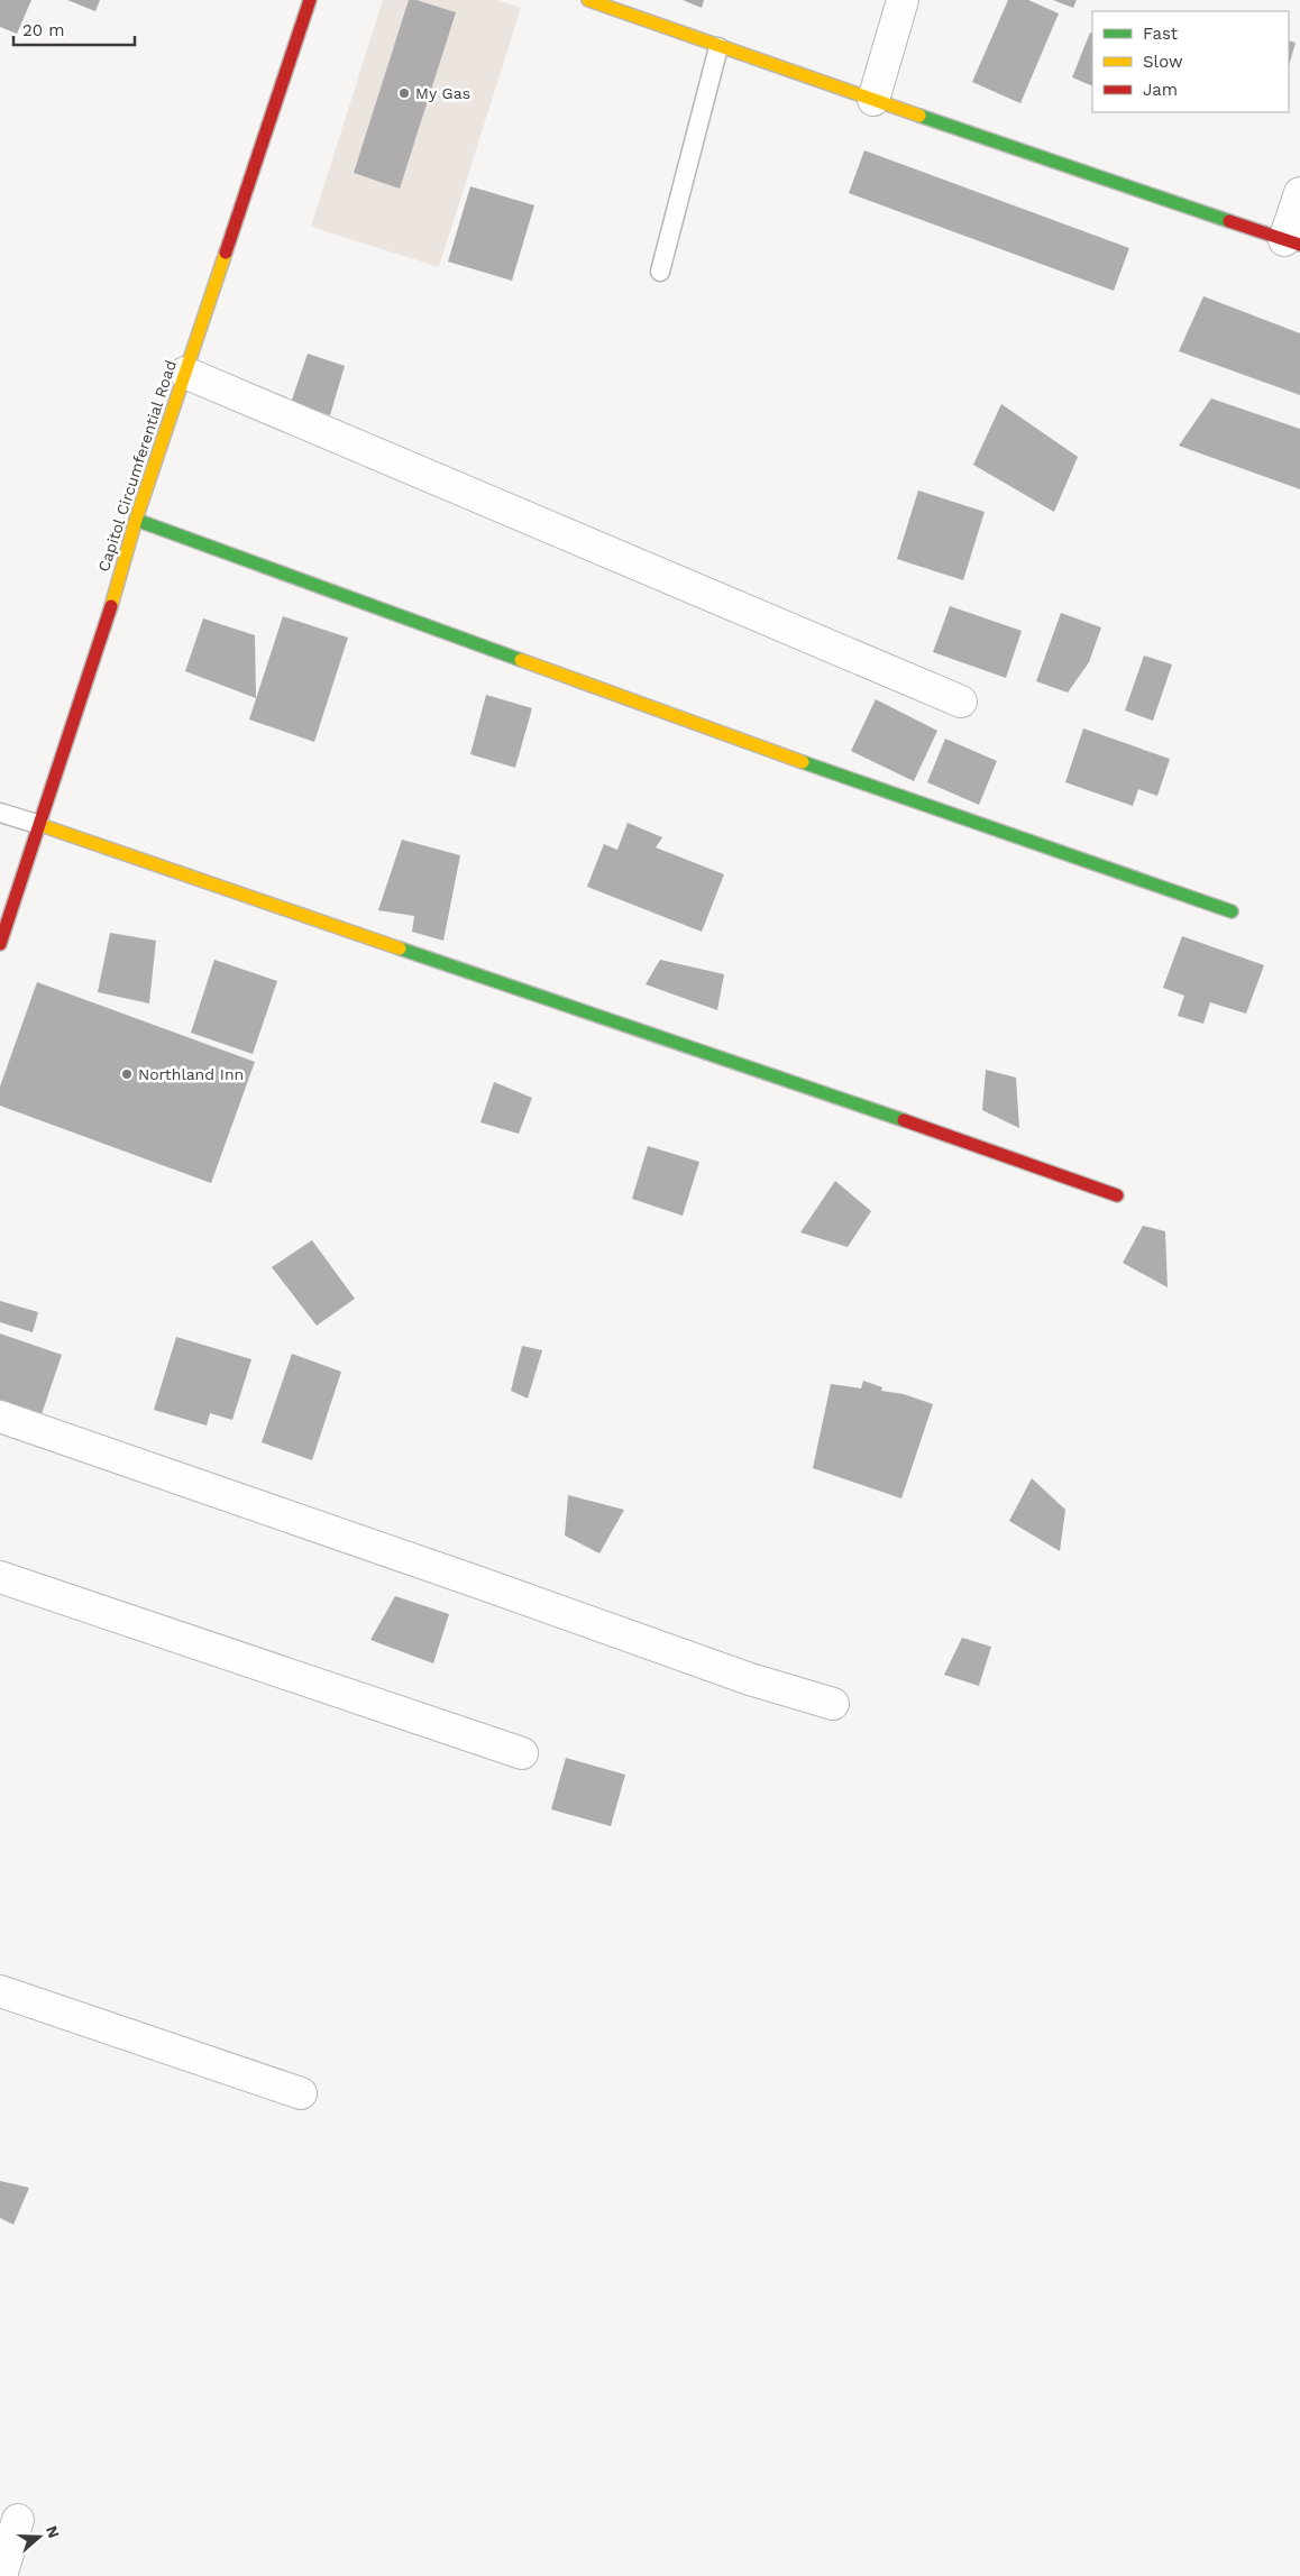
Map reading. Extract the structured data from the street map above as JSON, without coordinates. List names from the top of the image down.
{
  "streets": {
    "street": ["Capitol Circumferential Road"]
  },
  "places": ["My Gas", "Northland Inn"],
  "legend": ["Fast", "Slow", "Jam"],
  "scale_bar": "20 m",
  "north": "right"
}
